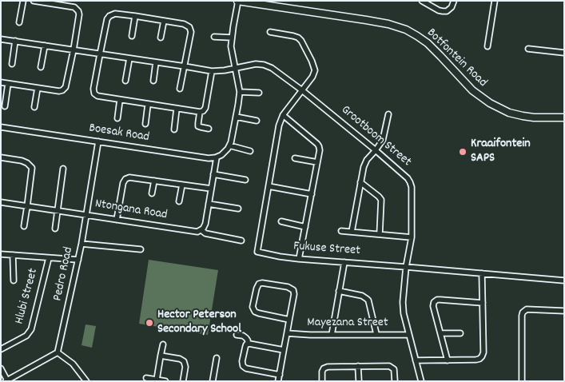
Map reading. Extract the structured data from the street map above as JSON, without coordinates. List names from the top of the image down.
{
  "streets": {
    "main road": ["Botfontein Road"],
    "street": [
      "Boesak Road",
      "Grootboom Street",
      "Ntongana Road",
      "Fukuse Street",
      "Pedro Road",
      "Hlubi Street",
      "Mayezana Street"
    ]
  },
  "crossings": [
    ["Boesak Road", "Pedro Road"],
    ["Grootboom Street", "Fukuse Street"],
    ["Grootboom Street", "Mayezana Street"],
    ["Ntongana Road", "Pedro Road"]
  ],
  "places": ["Kraaifontein SAPS", "Hector Peterson Secondary School"]
}
